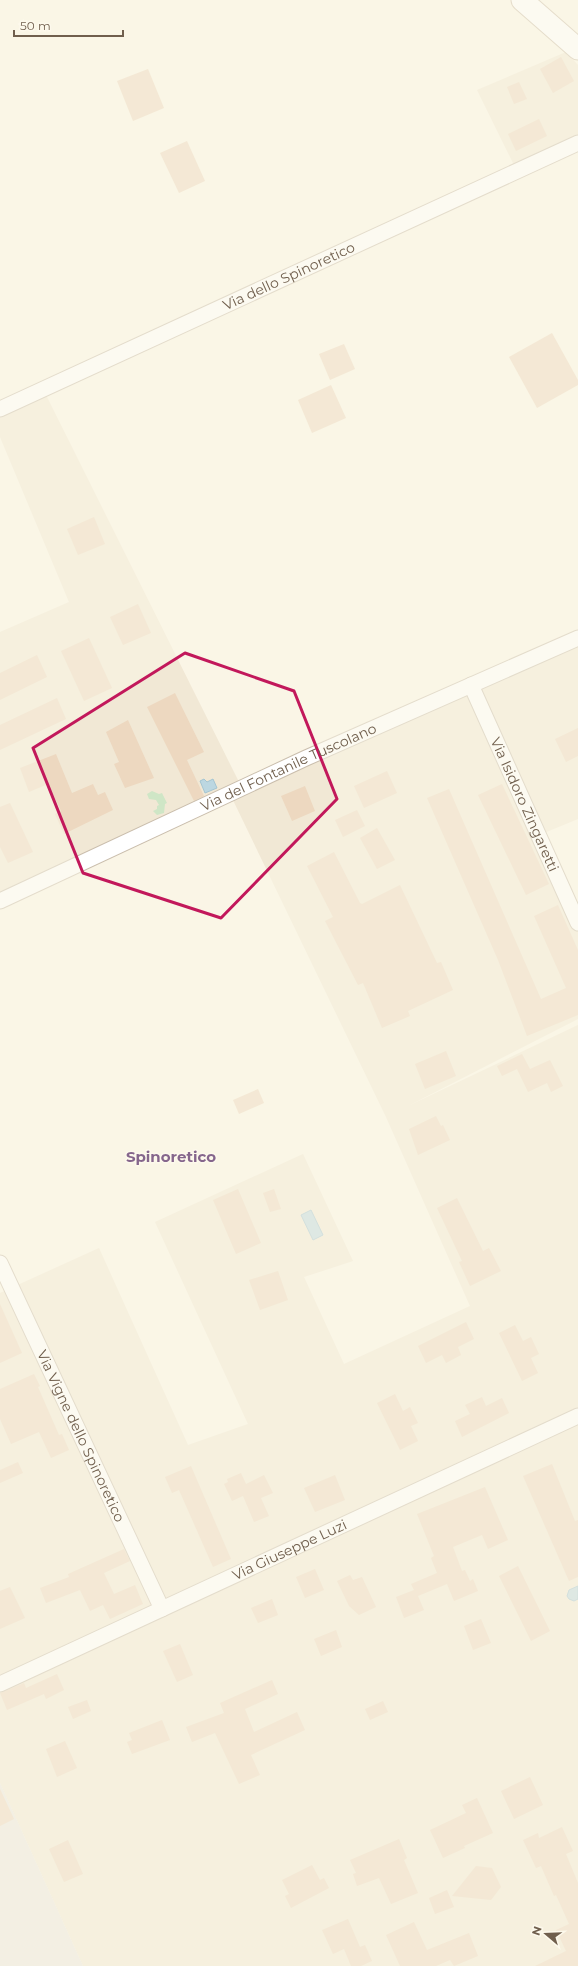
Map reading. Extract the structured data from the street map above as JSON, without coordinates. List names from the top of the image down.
{
  "streets": {
    "street": [
      "Via dello Spinoretico",
      "Via del Fontanile Tuscolano",
      "Via Isidoro Zingaretti",
      "Via Vigne dello Spinoretico",
      "Via Giuseppe Luzi"
    ]
  },
  "crossings": [
    ["Via del Fontanile Tuscolano", "Via Isidoro Zingaretti"],
    ["Via Vigne dello Spinoretico", "Via Giuseppe Luzi"]
  ],
  "districts": ["Spinoretico"],
  "scale_bar": "50 m",
  "north": "left"
}
